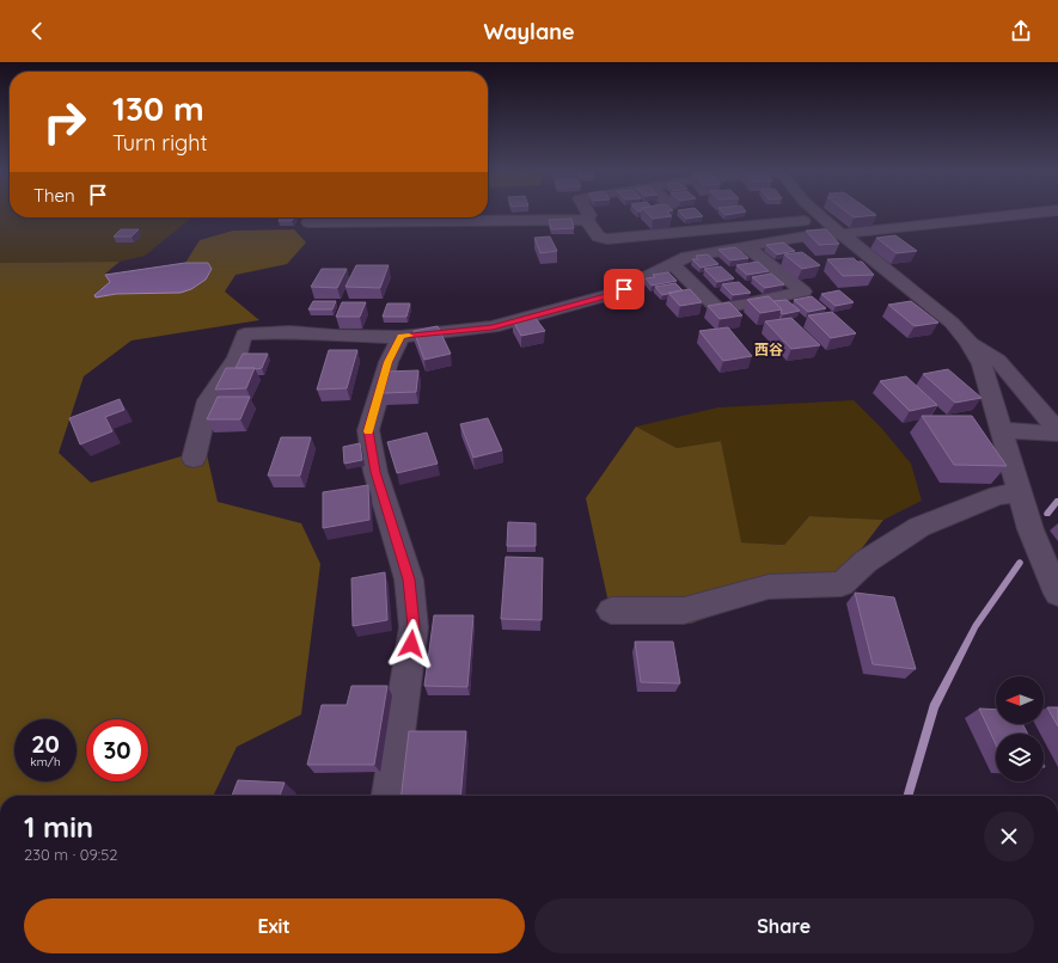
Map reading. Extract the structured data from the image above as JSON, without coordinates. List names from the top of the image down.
{
  "districts": ["西谷"],
  "north": "left",
  "page": {
    "header": "Waylane",
    "turn": ["130 m", "Turn right"],
    "then": "Then",
    "speed": "20 km/h",
    "limit": "30",
    "heading": ["1 min", "230 m · 09:52"],
    "buttons": ["Exit", "Share"]
  }
}
